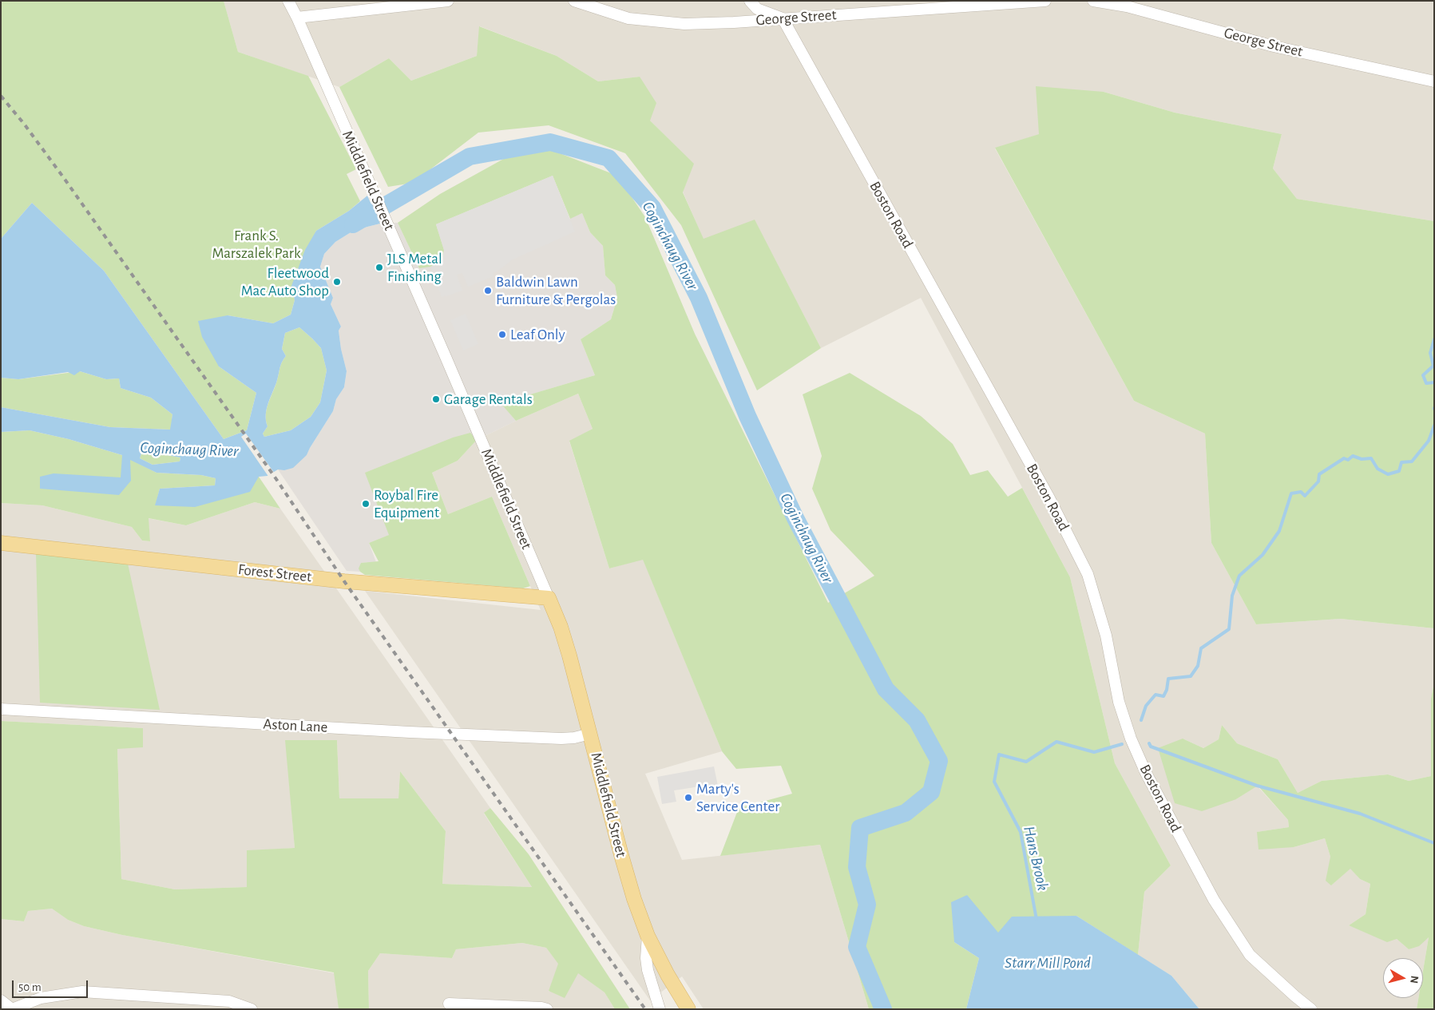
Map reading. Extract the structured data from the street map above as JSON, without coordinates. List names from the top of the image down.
{
  "streets": {
    "main road": ["Middlefield Street", "Forest Street"],
    "street": ["George Street", "Boston Road", "Aston Lane"]
  },
  "crossings": [
    ["George Street", "Boston Road"],
    ["Middlefield Street", "Forest Street"],
    ["Middlefield Street", "Aston Lane"]
  ],
  "water": ["Coginchaug River", "Hans Brook", "Starr Mill Pond"],
  "parks": ["Frank S. Marszalek Park"],
  "places": [
    "JLS Metal Finishing",
    "Fleetwood Mac Auto Shop",
    "Baldwin Lawn Furniture & Pergolas",
    "Leaf Only",
    "Garage Rentals",
    "Roybal Fire Equipment",
    "Marty's Service Center"
  ],
  "scale_bar": "50 m",
  "north": "right"
}
